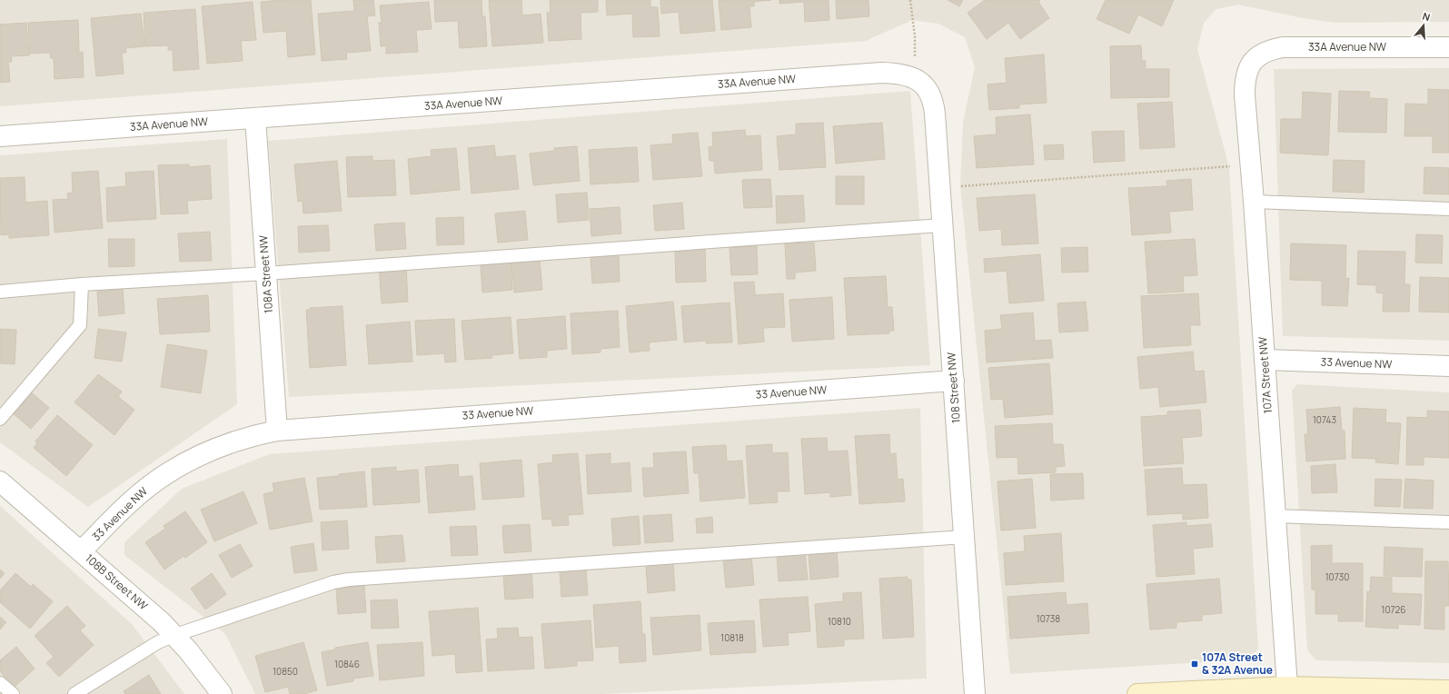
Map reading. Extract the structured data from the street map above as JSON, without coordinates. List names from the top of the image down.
{
  "streets": {
    "street": [
      "33A Avenue NW",
      "108A Street NW",
      "33 Avenue NW",
      "107A Street NW",
      "108 Street NW",
      "108B Street NW"
    ]
  },
  "crossings": [
    ["33A Avenue NW", "108A Street NW"],
    ["33A Avenue NW", "107A Street NW"],
    ["33A Avenue NW", "108 Street NW"],
    ["108A Street NW", "33 Avenue NW"],
    ["33 Avenue NW", "107A Street NW"],
    ["33 Avenue NW", "108 Street NW"],
    ["33 Avenue NW", "108B Street NW"]
  ],
  "places": {
    "transit": ["107A Street & 32A Avenue"]
  },
  "house_numbers": [
    "10743",
    "10730",
    "10726",
    "10738",
    "10810",
    "10818",
    "10846",
    "10850"
  ],
  "north": "top"
}
